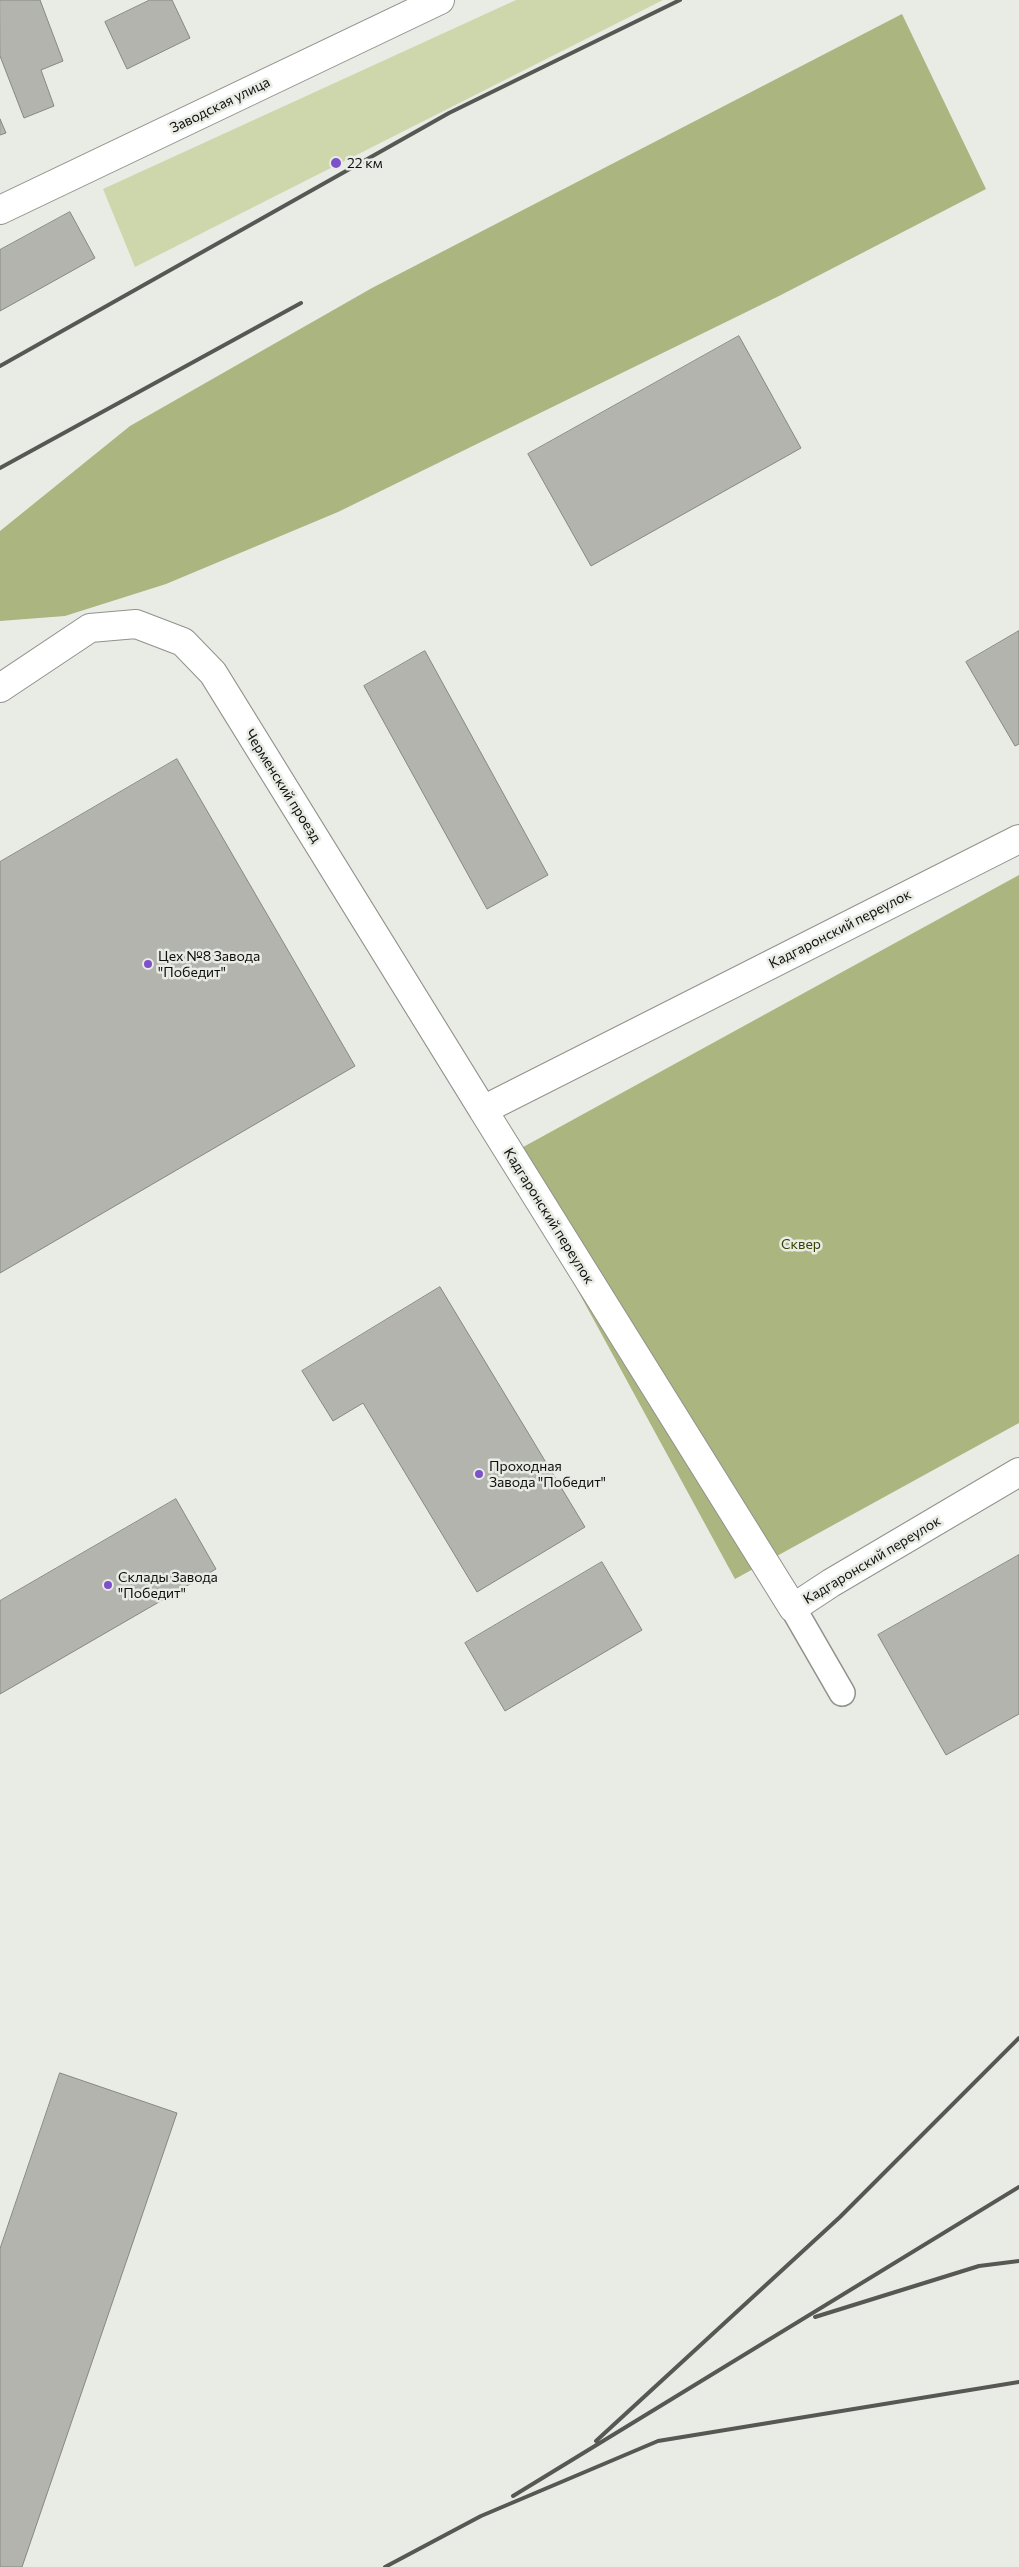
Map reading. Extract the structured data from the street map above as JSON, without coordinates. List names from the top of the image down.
{
  "streets": {
    "street": ["Заводская улица", "Черменский проезд", "Кадгаронский переулок"]
  },
  "crossings": [
    ["Черменский проезд", "Кадгаронский переулок"]
  ],
  "parks": ["Сквер"],
  "places": [
    "22 км",
    "Цех №8 Завода \"Победит\"",
    "Проходная Завода \"Победит\"",
    "Склады Завода \"Победит\""
  ]
}
